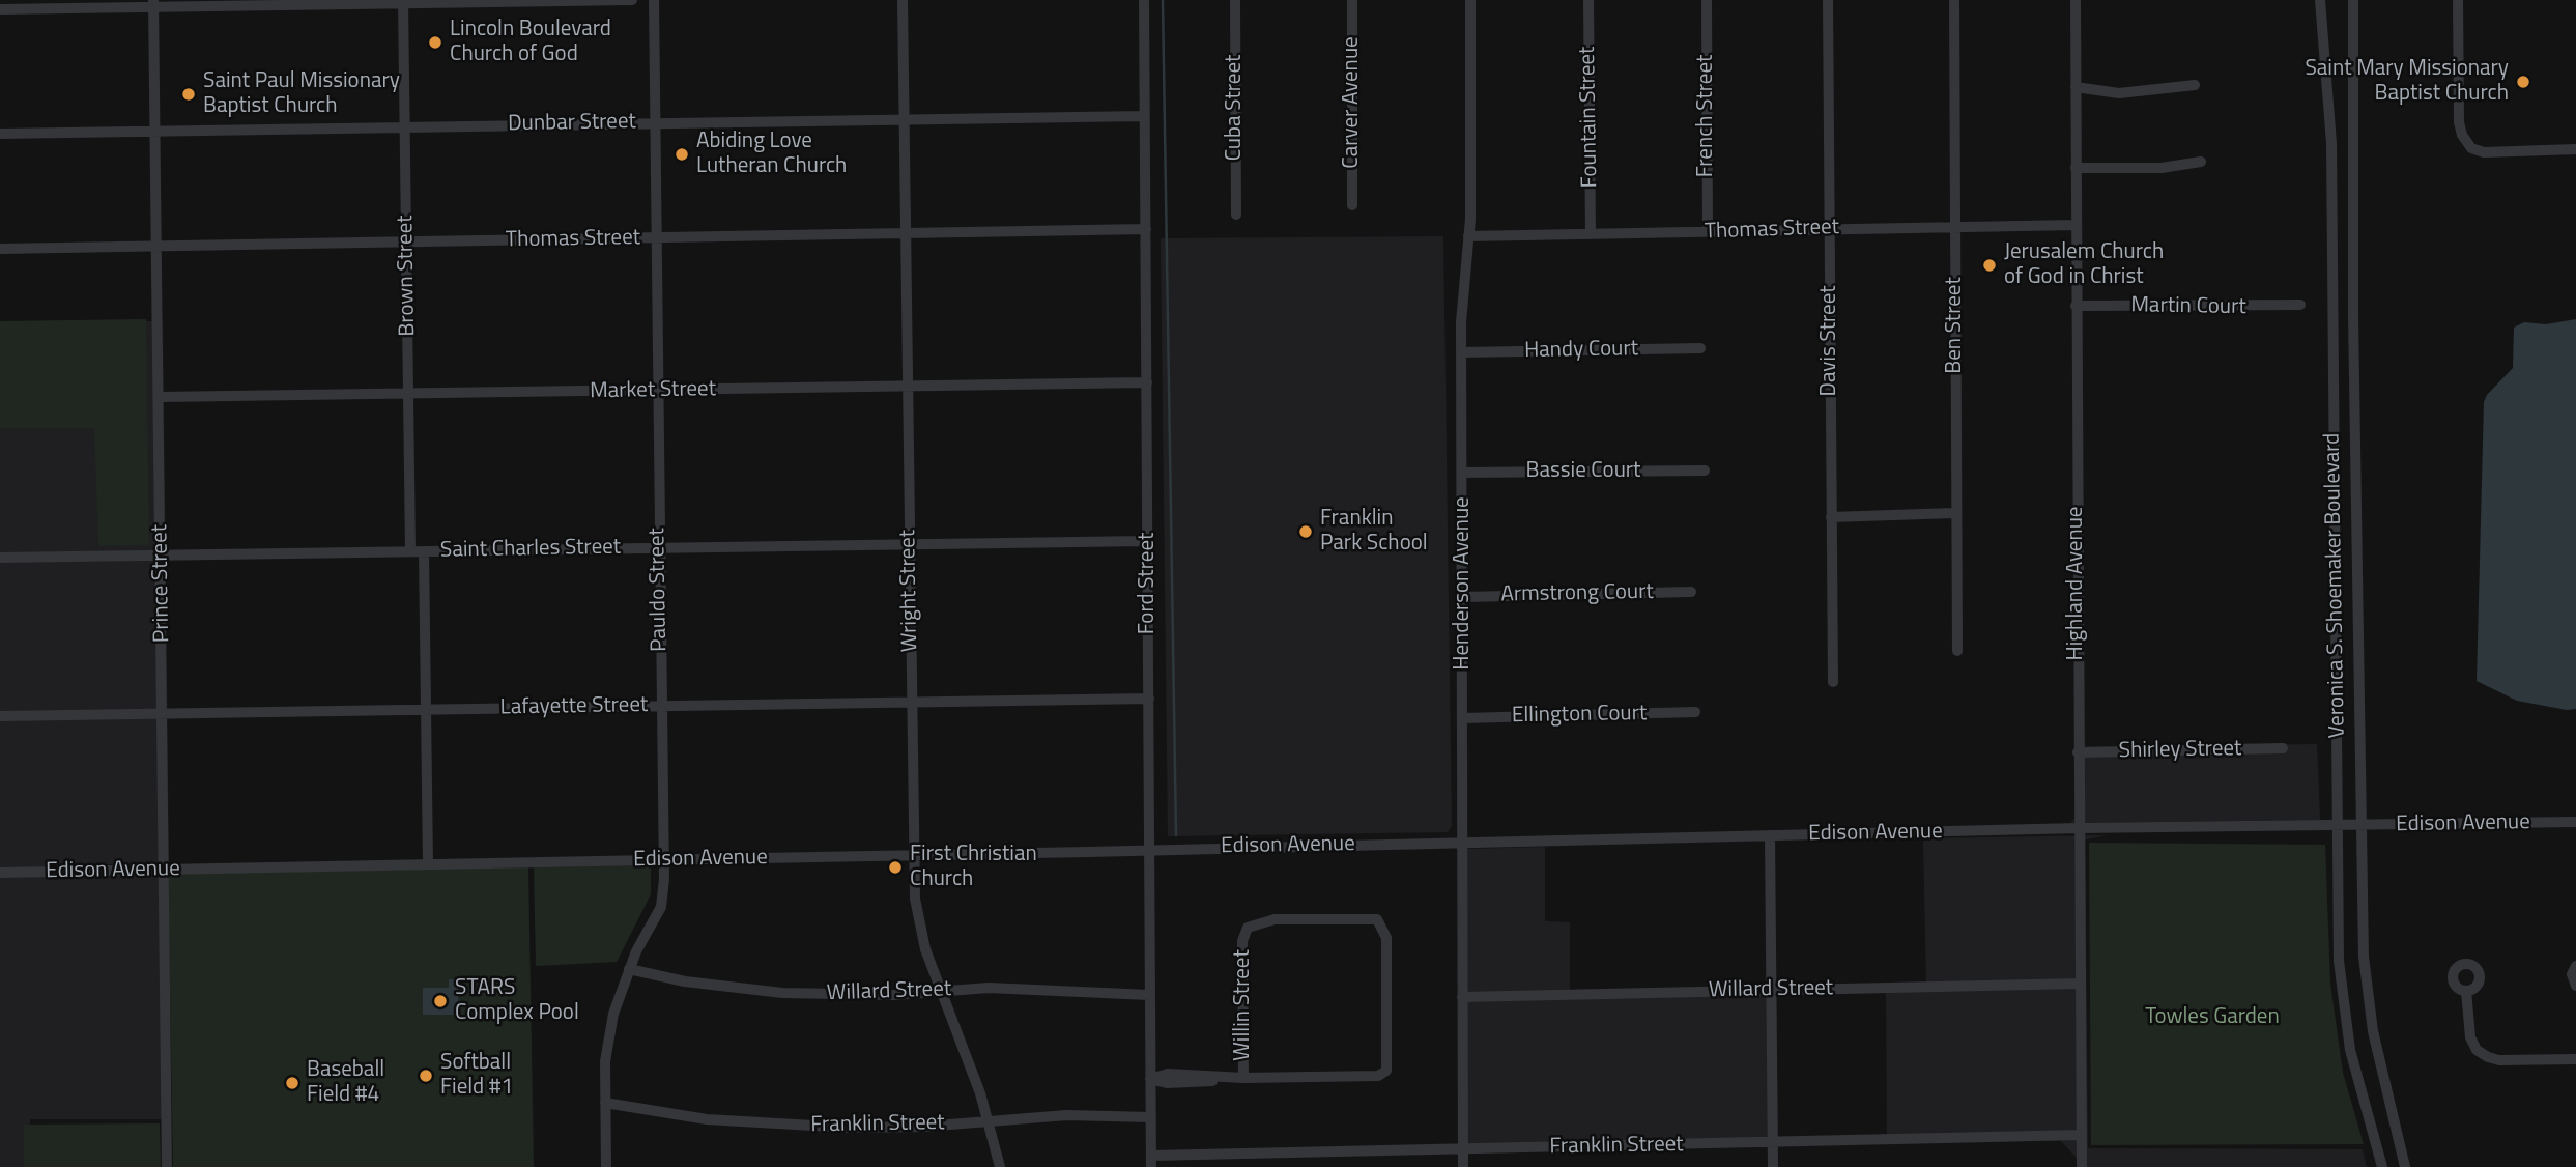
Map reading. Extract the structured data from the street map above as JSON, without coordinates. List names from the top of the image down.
{
  "streets": {
    "street": [
      "Carver Avenue",
      "Cuba Street",
      "French Street",
      "Fountain Street",
      "Dunbar Street",
      "Thomas Street",
      "Brown Street",
      "Martin Court",
      "Ben Street",
      "Davis Street",
      "Handy Court",
      "Market Street",
      "Bassie Court",
      "Saint Charles Street",
      "Prince Street",
      "Ford Street",
      "Henderson Avenue",
      "Highland Avenue",
      "Veronica S. Shoemaker Boulevard",
      "Pauldo Street",
      "Wright Street",
      "Armstrong Court",
      "Lafayette Street",
      "Ellington Court",
      "Shirley Street",
      "Edison Avenue",
      "Willard Street",
      "Willin Street",
      "Franklin Street"
    ]
  },
  "crossings": [
    ["French Street", "Thomas Street"],
    ["Fountain Street", "Thomas Street"],
    ["Dunbar Street", "Brown Street"],
    ["Dunbar Street", "Prince Street"],
    ["Dunbar Street", "Ford Street"],
    ["Dunbar Street", "Pauldo Street"],
    ["Dunbar Street", "Wright Street"],
    ["Thomas Street", "Brown Street"],
    ["Thomas Street", "Ben Street"],
    ["Thomas Street", "Davis Street"],
    ["Thomas Street", "Prince Street"],
    ["Thomas Street", "Ford Street"],
    ["Thomas Street", "Henderson Avenue"],
    ["Thomas Street", "Highland Avenue"],
    ["Thomas Street", "Pauldo Street"],
    ["Thomas Street", "Wright Street"],
    ["Brown Street", "Market Street"],
    ["Brown Street", "Saint Charles Street"],
    ["Martin Court", "Highland Avenue"],
    ["Handy Court", "Henderson Avenue"],
    ["Market Street", "Prince Street"],
    ["Market Street", "Ford Street"],
    ["Market Street", "Pauldo Street"],
    ["Market Street", "Wright Street"],
    ["Bassie Court", "Henderson Avenue"],
    ["Saint Charles Street", "Prince Street"],
    ["Saint Charles Street", "Ford Street"],
    ["Saint Charles Street", "Pauldo Street"],
    ["Saint Charles Street", "Wright Street"],
    ["Prince Street", "Lafayette Street"],
    ["Prince Street", "Edison Avenue"],
    ["Ford Street", "Lafayette Street"],
    ["Ford Street", "Edison Avenue"],
    ["Ford Street", "Willard Street"],
    ["Ford Street", "Willin Street"],
    ["Ford Street", "Franklin Street"],
    ["Henderson Avenue", "Armstrong Court"],
    ["Henderson Avenue", "Ellington Court"],
    ["Henderson Avenue", "Edison Avenue"],
    ["Henderson Avenue", "Willard Street"],
    ["Henderson Avenue", "Franklin Street"],
    ["Highland Avenue", "Shirley Street"],
    ["Highland Avenue", "Edison Avenue"],
    ["Highland Avenue", "Willard Street"],
    ["Highland Avenue", "Franklin Street"],
    ["Veronica S. Shoemaker Boulevard", "Edison Avenue"],
    ["Pauldo Street", "Lafayette Street"],
    ["Pauldo Street", "Edison Avenue"],
    ["Pauldo Street", "Willard Street"],
    ["Pauldo Street", "Franklin Street"],
    ["Wright Street", "Lafayette Street"],
    ["Wright Street", "Edison Avenue"],
    ["Wright Street", "Willard Street"],
    ["Wright Street", "Franklin Street"]
  ],
  "parks": ["Towles Garden"],
  "places": [
    "Lincoln Boulevard Church of God",
    "Saint Mary Missionary Baptist Church",
    "Saint Paul Missionary Baptist Church",
    "Abiding Love Lutheran Church",
    "Jerusalem Church of God in Christ",
    "Franklin Park School",
    "First Christian Church",
    "STARS Complex Pool",
    "Softball Field #1",
    "Baseball Field #4"
  ]
}
